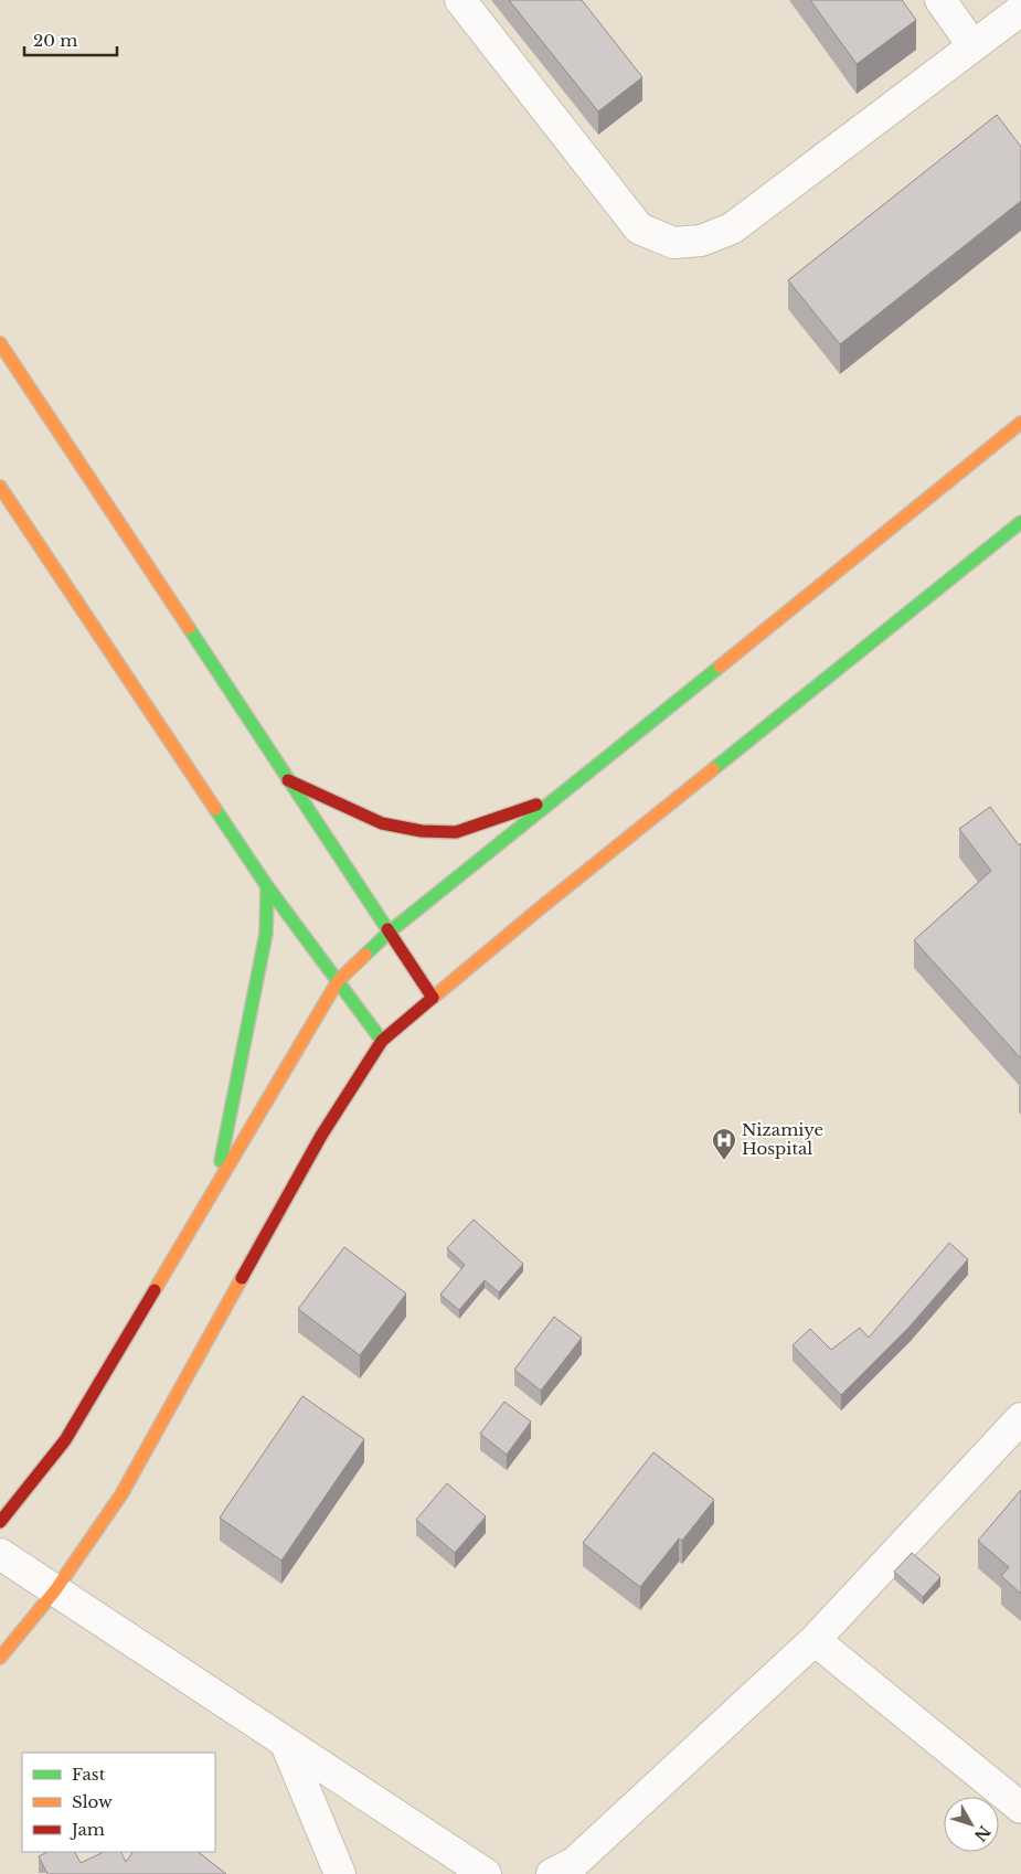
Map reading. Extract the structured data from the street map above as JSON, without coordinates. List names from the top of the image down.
{
  "places": {
    "hospital": ["Nizamiye Hospital"]
  },
  "legend": ["Fast", "Slow", "Jam"],
  "scale_bar": "20 m",
  "north": "bottom right"
}
